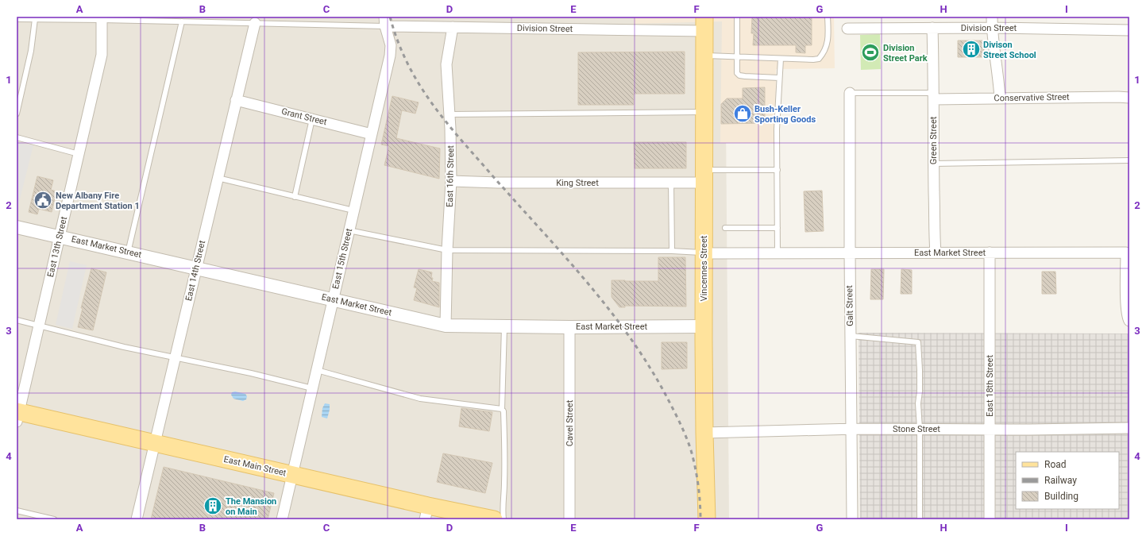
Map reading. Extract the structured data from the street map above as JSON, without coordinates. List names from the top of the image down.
{
  "streets": {
    "main road": ["Vincennes Street", "East Main Street"],
    "street": [
      "Division Street",
      "Conservative Street",
      "Grant Street",
      "Green Street",
      "East 16th Street",
      "King Street",
      "East 13th Street",
      "East Market Street",
      "East 15th Street",
      "East 14th Street",
      "Galt Street",
      "East 18th Street",
      "Cavel Street",
      "Stone Street"
    ]
  },
  "crossings": [
    ["Division Street", "Green Street"],
    ["Division Street", "East 16th Street"],
    ["Division Street", "East 15th Street"],
    ["Division Street", "Vincennes Street"],
    ["Conservative Street", "Green Street"],
    ["Grant Street", "East 15th Street"],
    ["Grant Street", "East 14th Street"],
    ["Green Street", "East Market Street"],
    ["East 16th Street", "King Street"],
    ["East 16th Street", "East Market Street"],
    ["King Street", "Vincennes Street"],
    ["East 13th Street", "East Market Street"],
    ["East 13th Street", "East Main Street"],
    ["East Market Street", "East 15th Street"],
    ["East Market Street", "Vincennes Street"],
    ["East Market Street", "East 14th Street"],
    ["East Market Street", "Galt Street"],
    ["East Market Street", "East 18th Street"],
    ["East Market Street", "Cavel Street"],
    ["East 15th Street", "East Main Street"],
    ["Vincennes Street", "Stone Street"],
    ["East 14th Street", "East Main Street"],
    ["Galt Street", "Stone Street"],
    ["East 18th Street", "Stone Street"]
  ],
  "places": {
    "building": ["Divison Street School", "The Mansion on Main"],
    "sports": ["Division Street Park"],
    "shop": ["Bush-Keller Sporting Goods"],
    "public building": ["New Albany Fire Department Station 1"]
  },
  "legend": ["Road", "Railway", "Building"],
  "grid": {
    "columns": [
      "A",
      "B",
      "C",
      "D",
      "E",
      "F",
      "G",
      "H",
      "I"
    ],
    "rows": [
      "1",
      "2",
      "3",
      "4"
    ]
  }
}
